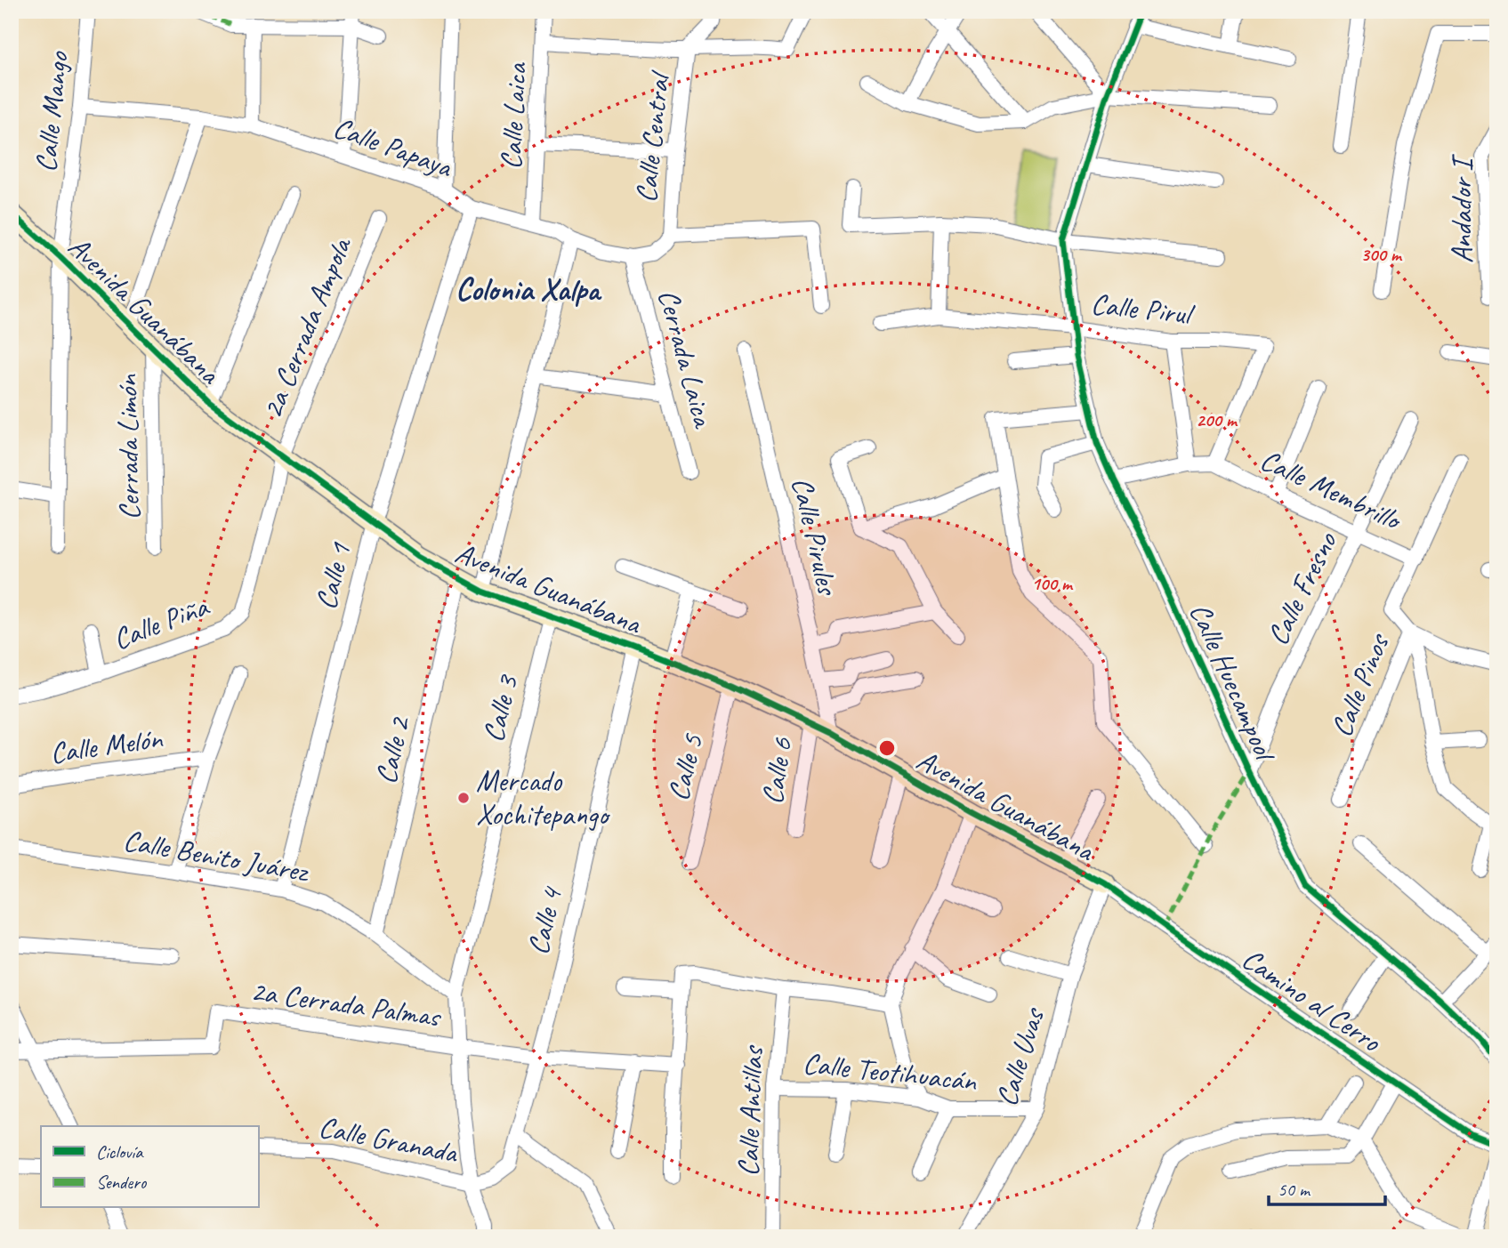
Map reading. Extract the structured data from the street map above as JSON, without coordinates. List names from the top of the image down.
{
  "streets": {
    "street": [
      "Calle Mango",
      "Calle Laica",
      "Calle Central",
      "Calle Papaya",
      "Andador I",
      "Calle Pirul",
      "Avenida Guanábana",
      "2a Cerrada Ampola",
      "Cerrada Laica",
      "Cerrada Limón",
      "Calle Membrillo",
      "Calle Pirules",
      "Calle 1",
      "Calle Fresno",
      "Calle Piña",
      "Calle Huecampool",
      "Calle Pinos",
      "Calle 3",
      "Calle Melón",
      "Calle 2",
      "Calle 5",
      "Calle 6",
      "Calle Benito Juárez",
      "Calle 4",
      "Camino al Cerro",
      "2a Cerrada Palmas",
      "Calle Uvas",
      "Calle Teotihuacán",
      "Calle Antillas",
      "Calle Granada"
    ]
  },
  "crossings": [
    ["Calle Mango", "Calle Papaya"],
    ["Calle Mango", "Avenida Guanábana"],
    ["Calle Laica", "Calle Papaya"],
    ["Calle Papaya", "Cerrada Laica"],
    ["Calle Papaya", "Calle 1"],
    ["Calle Pirul", "Calle Membrillo"],
    ["Calle Pirul", "Calle Huecampool"],
    ["Avenida Guanábana", "2a Cerrada Ampola"],
    ["Avenida Guanábana", "Cerrada Limón"],
    ["Avenida Guanábana", "Calle Pirules"],
    ["Avenida Guanábana", "Calle 1"],
    ["Avenida Guanábana", "Calle Piña"],
    ["Avenida Guanábana", "Calle 3"],
    ["Avenida Guanábana", "Calle 2"],
    ["Avenida Guanábana", "Calle 5"],
    ["Avenida Guanábana", "Calle 6"],
    ["Avenida Guanábana", "Calle 4"],
    ["Avenida Guanábana", "Camino al Cerro"],
    ["Avenida Guanábana", "Calle Uvas"],
    ["2a Cerrada Ampola", "Calle Piña"],
    ["Calle Membrillo", "Calle Fresno"],
    ["Calle Membrillo", "Calle Huecampool"],
    ["Calle Membrillo", "Calle Pinos"],
    ["Calle 1", "Calle Benito Juárez"],
    ["Calle Fresno", "Calle Huecampool"],
    ["Calle 3", "Calle Benito Juárez"],
    ["Calle 3", "Calle 4"],
    ["Calle 3", "2a Cerrada Palmas"],
    ["Calle 3", "Calle Granada"],
    ["Calle 2", "Calle Benito Juárez"],
    ["Calle 4", "2a Cerrada Palmas"],
    ["Calle 4", "Calle Granada"],
    ["Camino al Cerro", "Calle Uvas"],
    ["Calle Uvas", "Calle Teotihuacán"],
    ["Calle Teotihuacán", "Calle Antillas"]
  ],
  "districts": ["Colonia Xalpa"],
  "places": ["Mercado Xochitepango"],
  "legend": ["Ciclovía", "Sendero"],
  "scale_bar": "50 m",
  "rings": ["300 m", "200 m", "100 m"]
}
